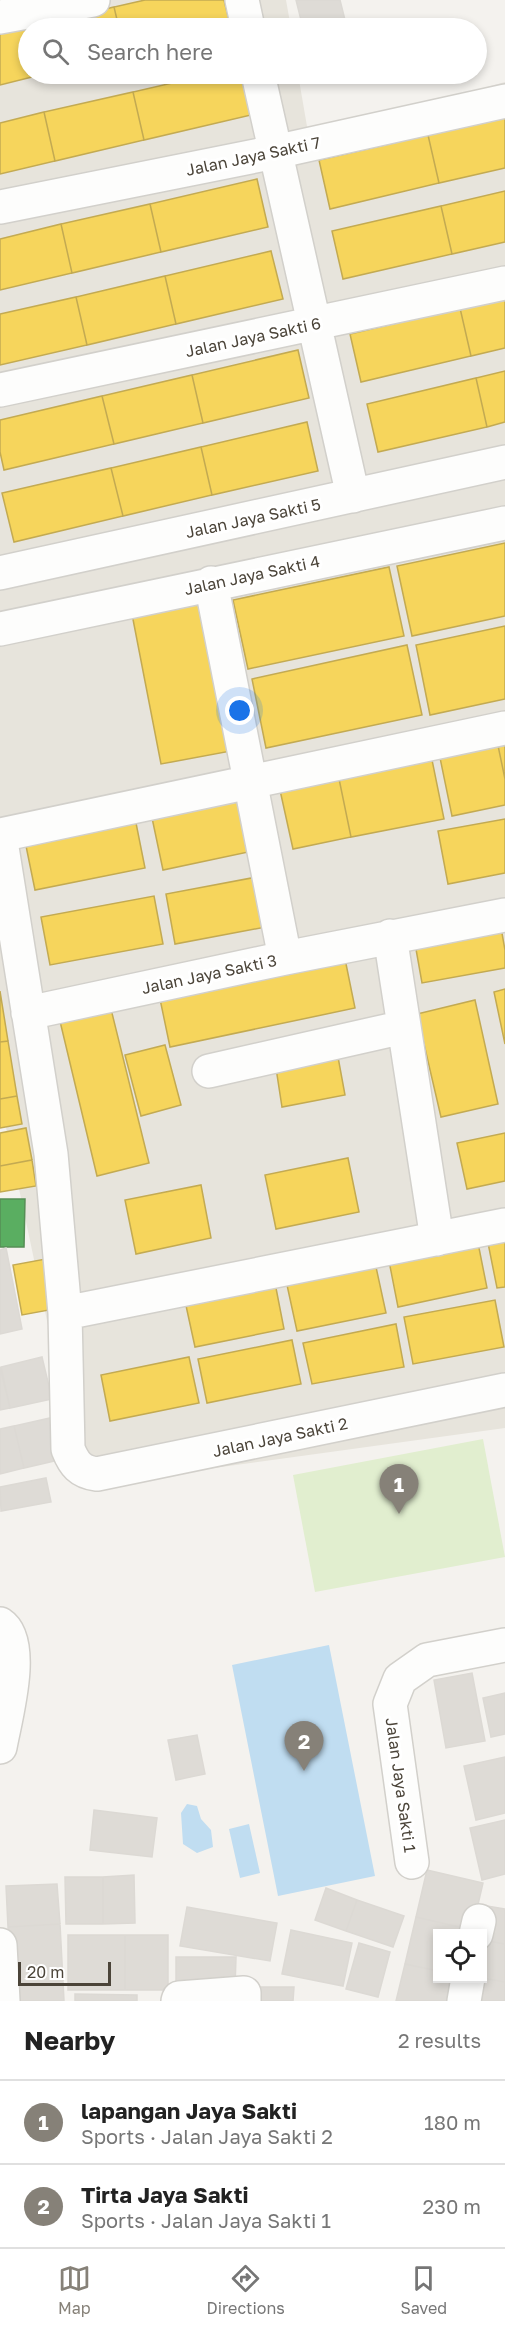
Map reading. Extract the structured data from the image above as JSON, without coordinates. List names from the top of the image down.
{
  "streets": {
    "street": [
      "Jalan Jaya Sakti 7",
      "Jalan Jaya Sakti 6",
      "Jalan Jaya Sakti 5",
      "Jalan Jaya Sakti 4",
      "Jalan Jaya Sakti 3",
      "Jalan Jaya Sakti 2",
      "Jalan Jaya Sakti 1"
    ]
  },
  "scale_bar": "20 m",
  "page": {
    "search": "Search here",
    "pins": ["1", "2"],
    "scale": "20 m",
    "heading": ["Nearby", "2 results"],
    "list": [
      {
        "mark": "1",
        "name": "lapangan Jaya Sakti",
        "note": "Sports · Jalan Jaya Sakti 2",
        "value": "180 m"
      },
      {
        "mark": "2",
        "name": "Tirta Jaya Sakti",
        "note": "Sports · Jalan Jaya Sakti 1",
        "value": "230 m"
      }
    ],
    "nav": ["Map", "Directions", "Saved"]
  }
}
